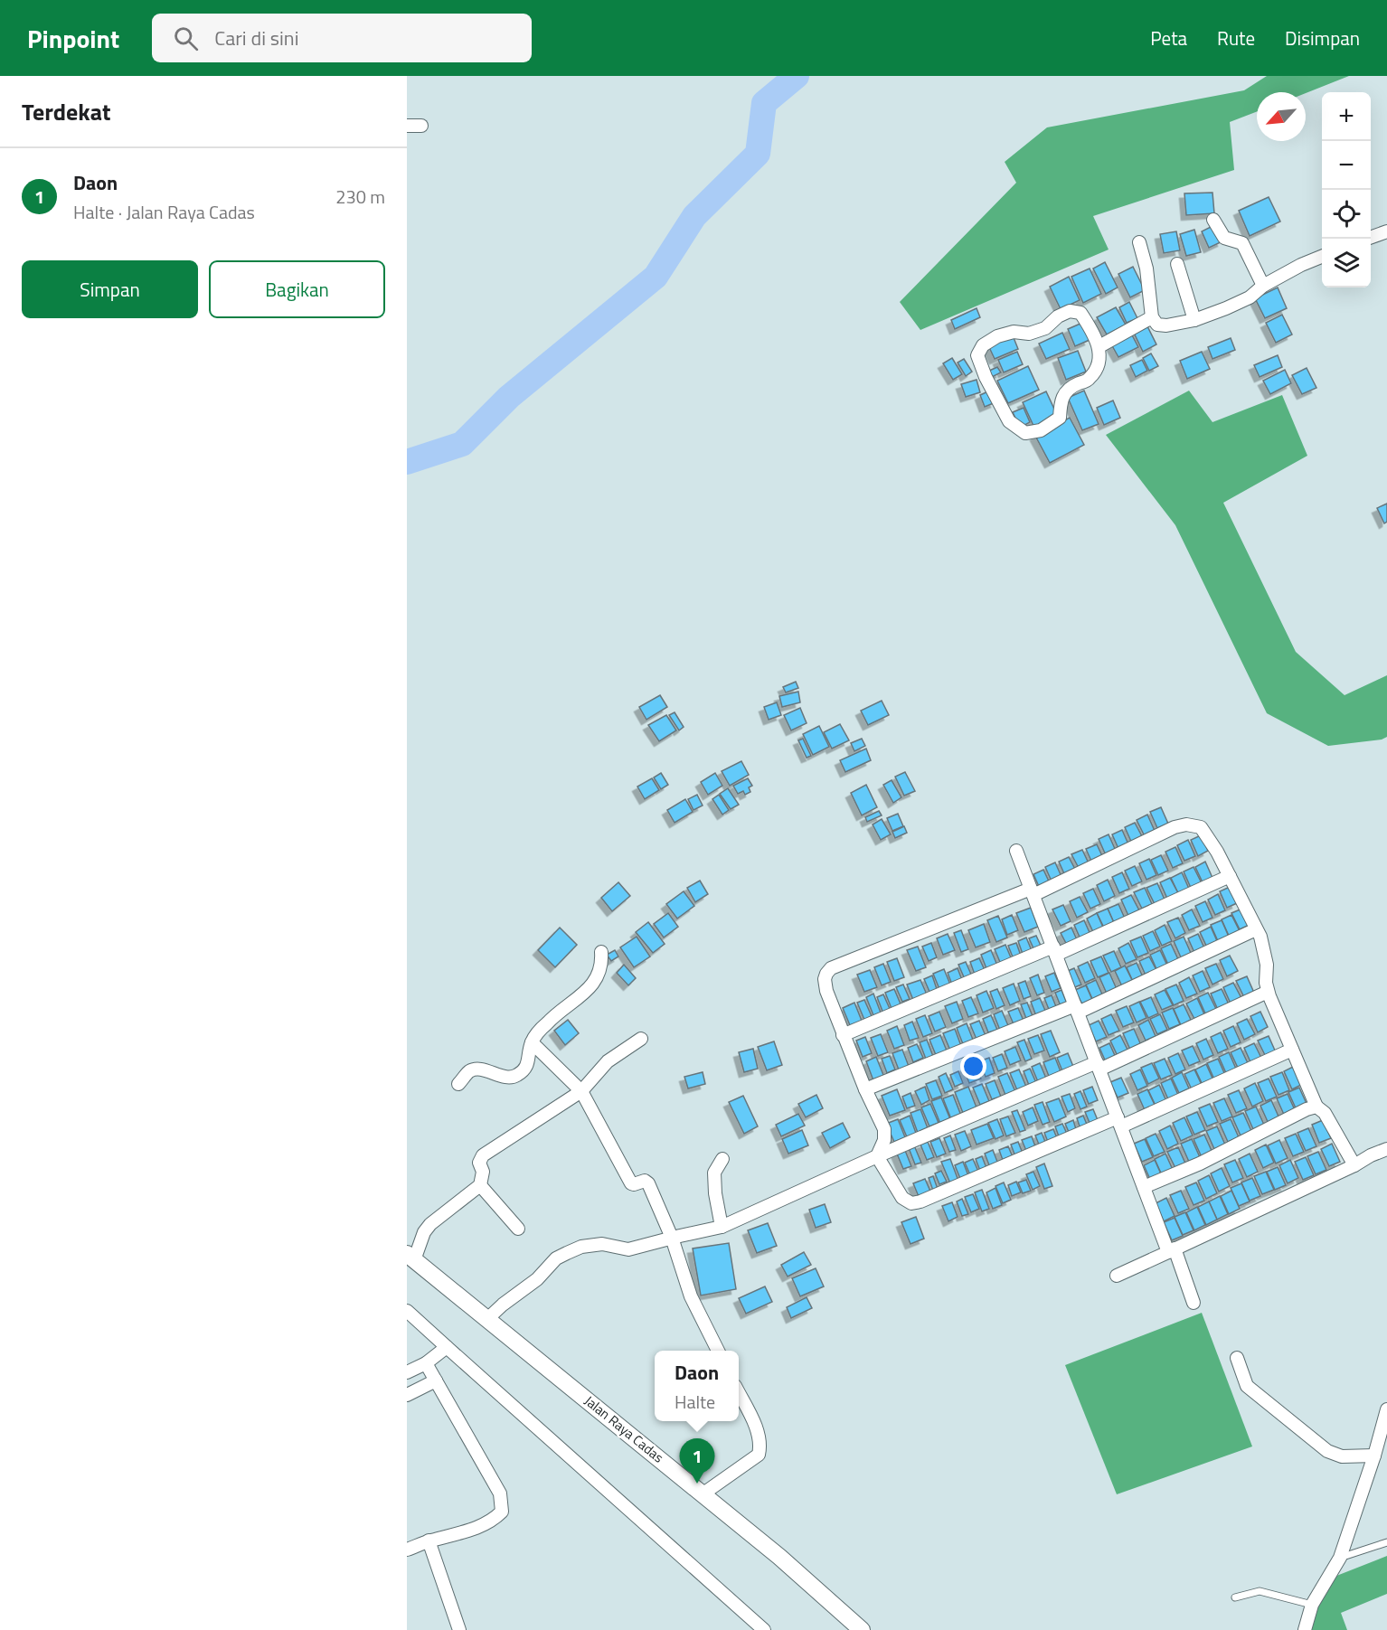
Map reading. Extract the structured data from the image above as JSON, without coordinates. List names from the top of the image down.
{
  "streets": {
    "street": ["Jalan Raya Cadas"]
  },
  "north": "bottom left",
  "page": {
    "header": "Pinpoint",
    "search": "Cari di sini",
    "nav": ["Peta", "Rute", "Disimpan"],
    "heading": "Terdekat",
    "map_buttons": ["+", "−"],
    "list": [
      {
        "mark": "1",
        "name": "Daon",
        "note": "Halte · Jalan Raya Cadas",
        "value": "230 m"
      }
    ],
    "buttons": ["Simpan", "Bagikan"],
    "popup": ["Daon", "Halte"],
    "pins": "1"
  }
}
